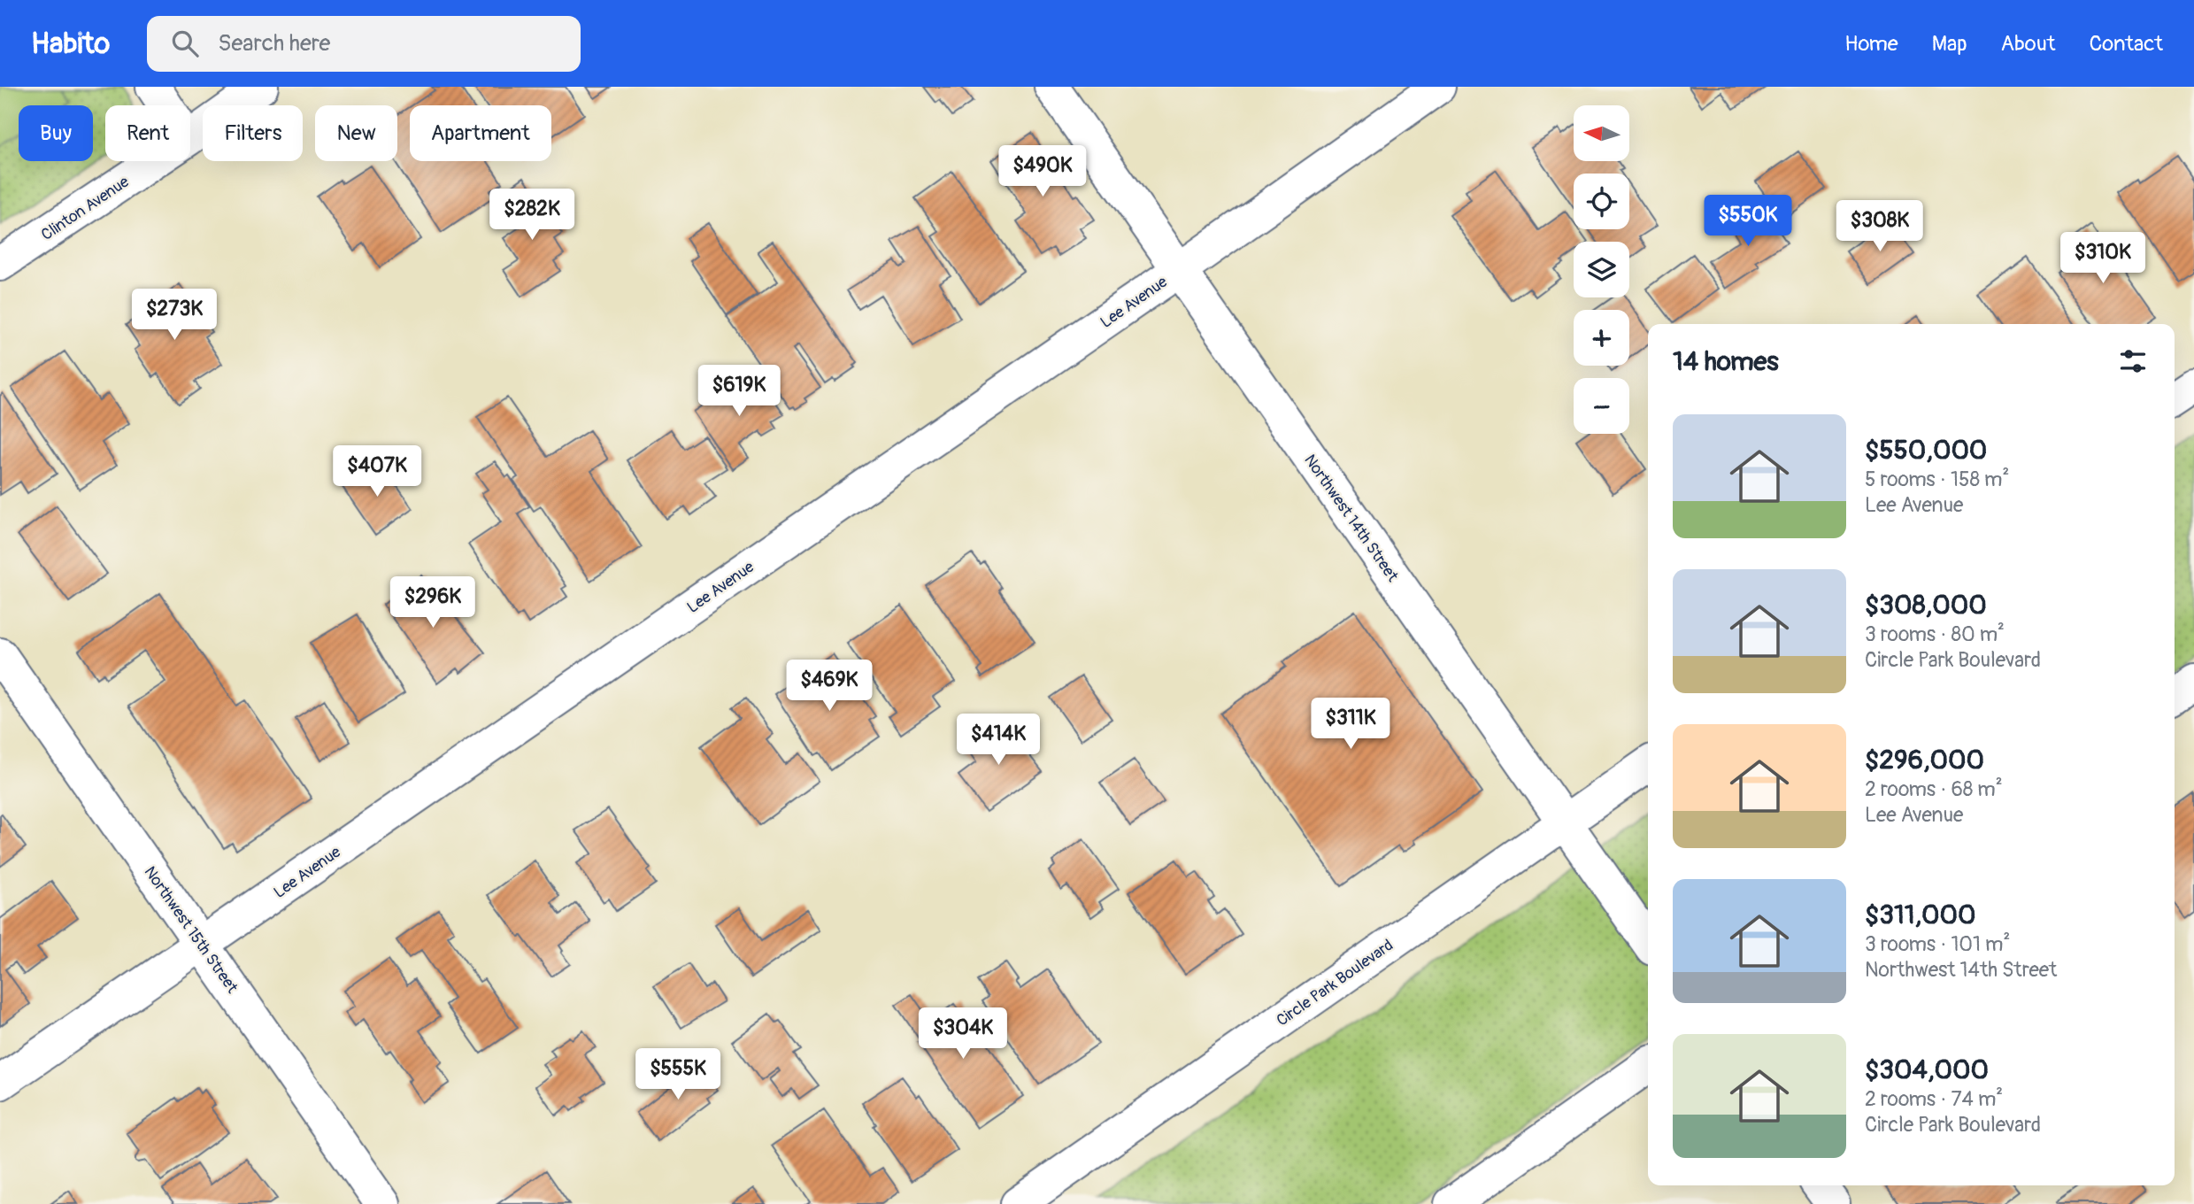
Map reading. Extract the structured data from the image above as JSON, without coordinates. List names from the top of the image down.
{
  "streets": {
    "street": [
      "Clinton Avenue",
      "Lee Avenue",
      "Northwest 14th Street",
      "Northwest 15th Street",
      "Circle Park Boulevard"
    ]
  },
  "crossings": [
    ["Lee Avenue", "Northwest 14th Street"],
    ["Lee Avenue", "Northwest 15th Street"],
    ["Northwest 14th Street", "Circle Park Boulevard"]
  ],
  "north": "left",
  "page": {
    "header": "Habito",
    "search": "Search here",
    "nav": [
      "Home",
      "Map",
      "About",
      "Contact"
    ],
    "map_buttons": ["+", "−"],
    "chip": [
      "Buy",
      "Rent",
      "Filters",
      "New",
      "Apartment"
    ],
    "price": [
      "$490K",
      "$282K",
      "$550K",
      "$308K",
      "$310K",
      "$273K",
      "$619K",
      "$407K",
      "$296K",
      "$469K",
      "$311K",
      "$414K",
      "$304K",
      "$555K"
    ],
    "heading": "14 homes",
    "list": [
      {
        "name": "$550,000",
        "note": "5 rooms · 158 m² · Lee Avenue"
      },
      {
        "name": "$308,000",
        "note": "3 rooms · 80 m² · Circle Park Boulevard"
      },
      {
        "name": "$296,000",
        "note": "2 rooms · 68 m² · Lee Avenue"
      },
      {
        "name": "$311,000",
        "note": "3 rooms · 101 m² · Northwest 14th Street"
      },
      {
        "name": "$304,000",
        "note": "2 rooms · 74 m² · Circle Park Boulevard"
      }
    ]
  }
}
